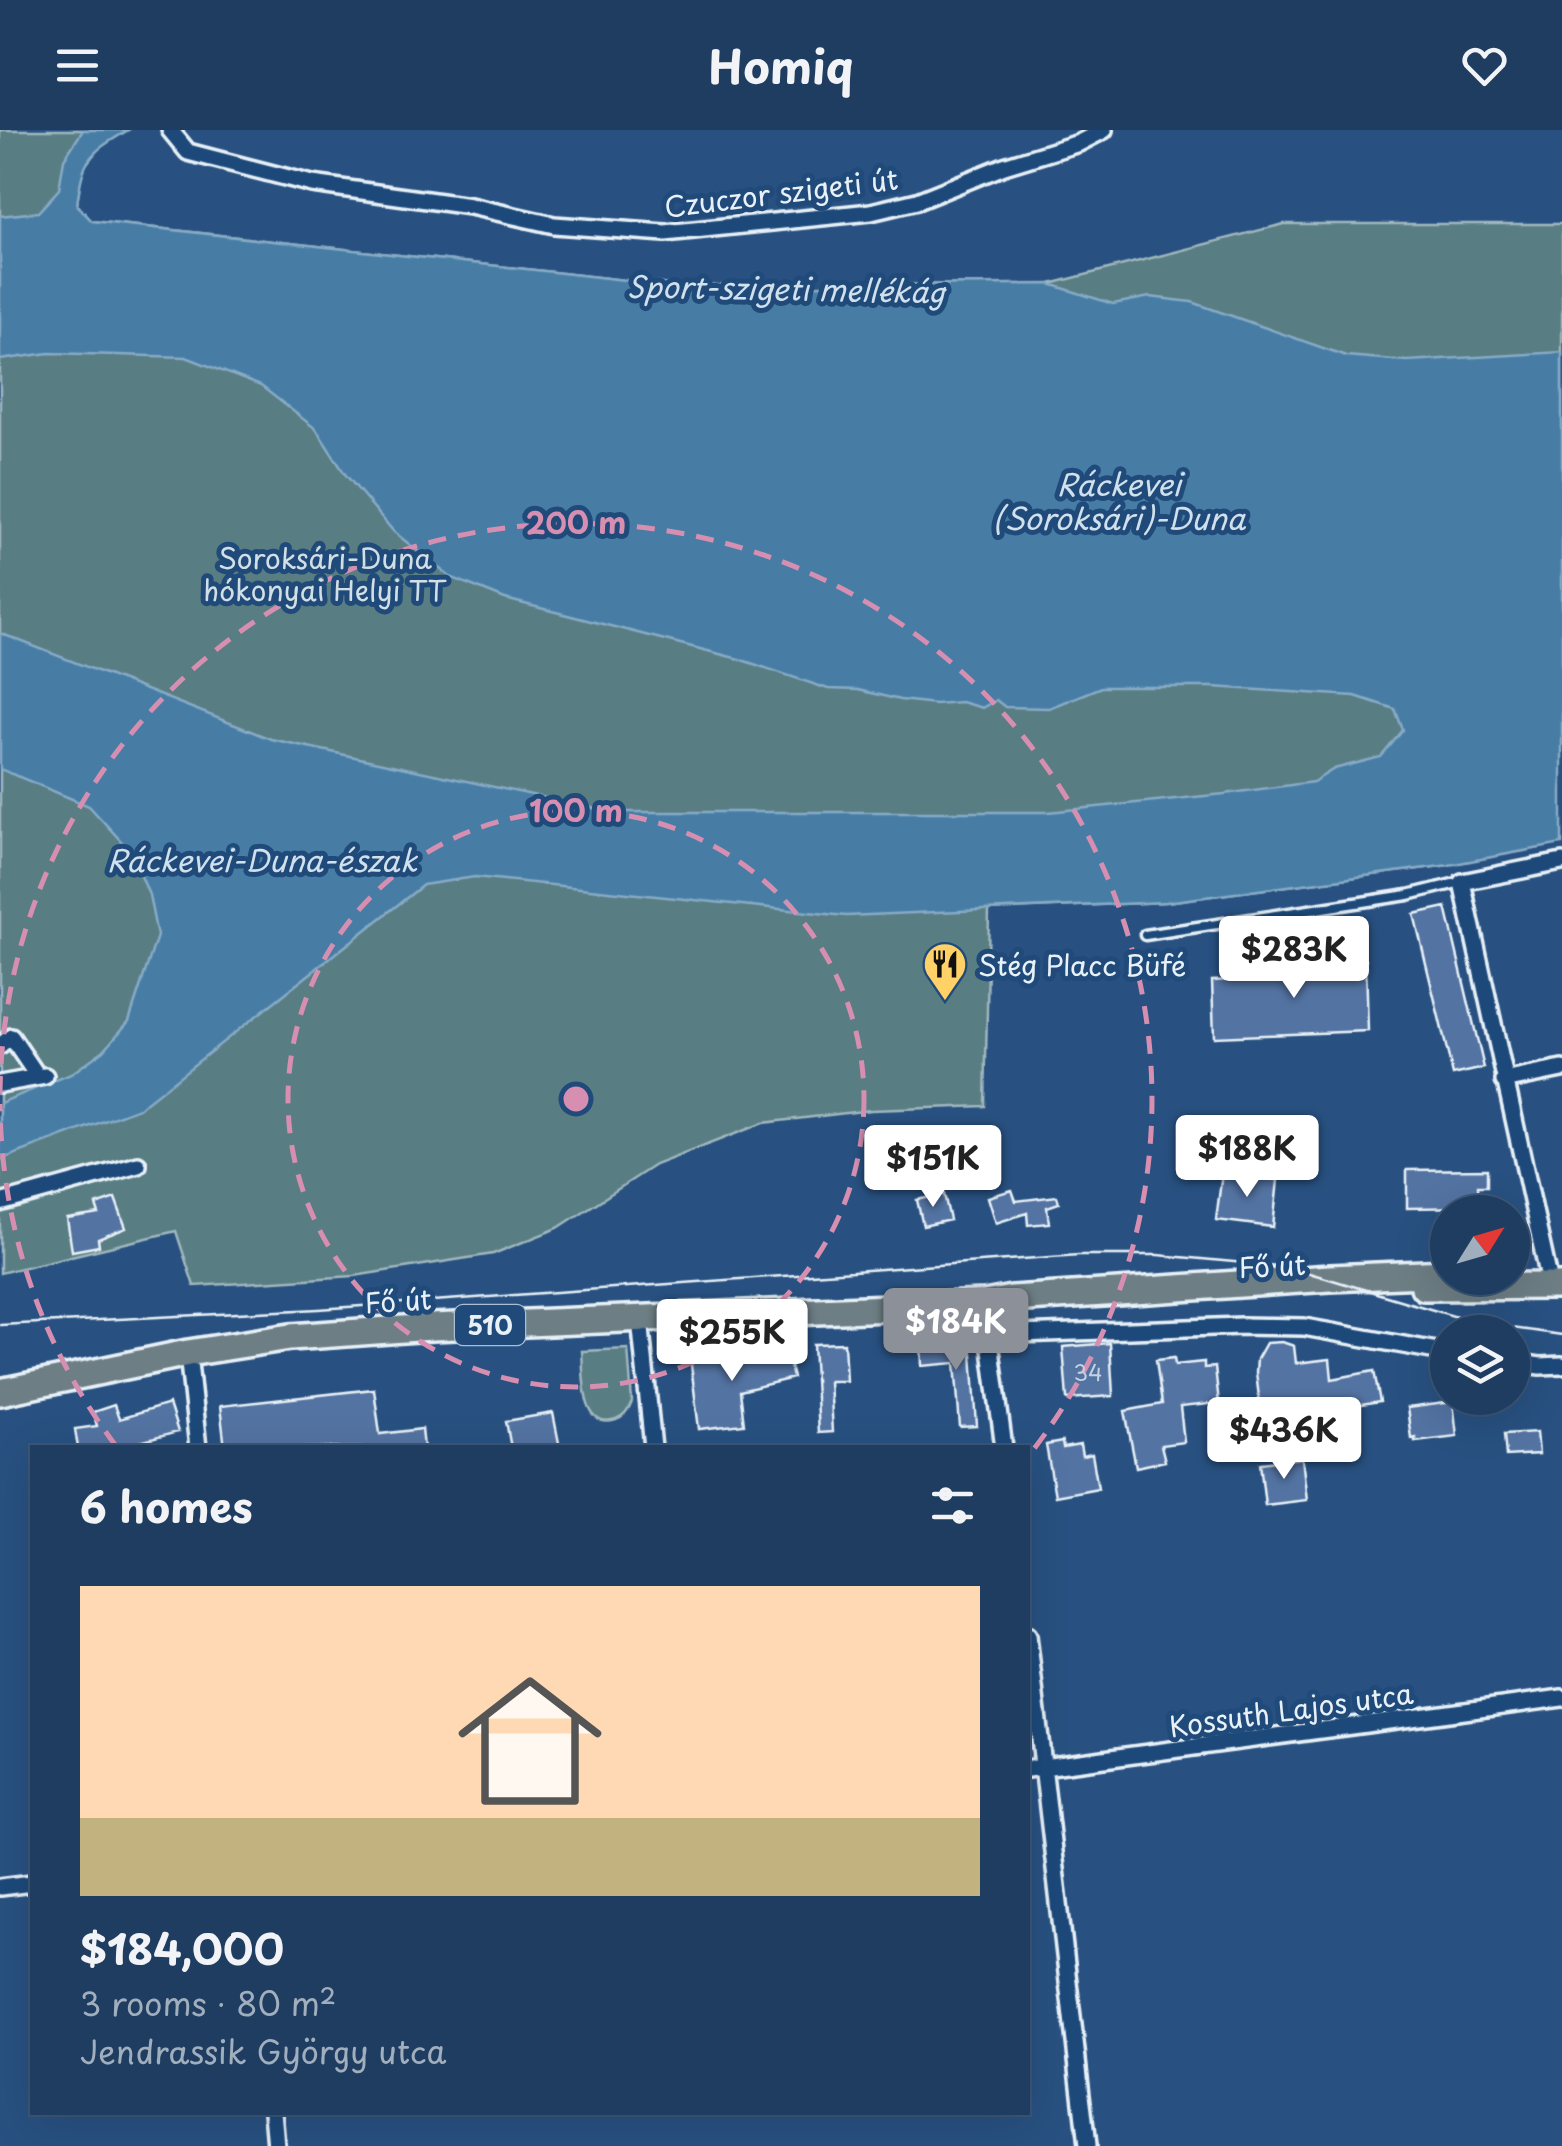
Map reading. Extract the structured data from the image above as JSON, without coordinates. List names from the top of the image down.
{
  "streets": {
    "main road": ["Fő út", "510"],
    "street": ["Czuczor szigeti út", "Kossuth Lajos utca"]
  },
  "water": ["Sport-szigeti mellékág", "Ráckevei (Soroksári)-Duna", "Ráckevei-Duna-észak"],
  "parks": ["Soroksári-Duna hókonyai Helyi TT"],
  "places": {
    "restaurant": ["Stég Placc Büfé"]
  },
  "house_numbers": ["34"],
  "north": "top right",
  "page": {
    "header": "Homiq",
    "price": [
      "$283K",
      "$188K",
      "$151K",
      "$184K",
      "$255K",
      "$436K"
    ],
    "heading": "6 homes",
    "list": [
      {
        "name": "$184,000",
        "note": "3 rooms · 80 m² · Jendrassik György utca"
      }
    ]
  },
  "rings": ["200 m", "100 m"]
}
